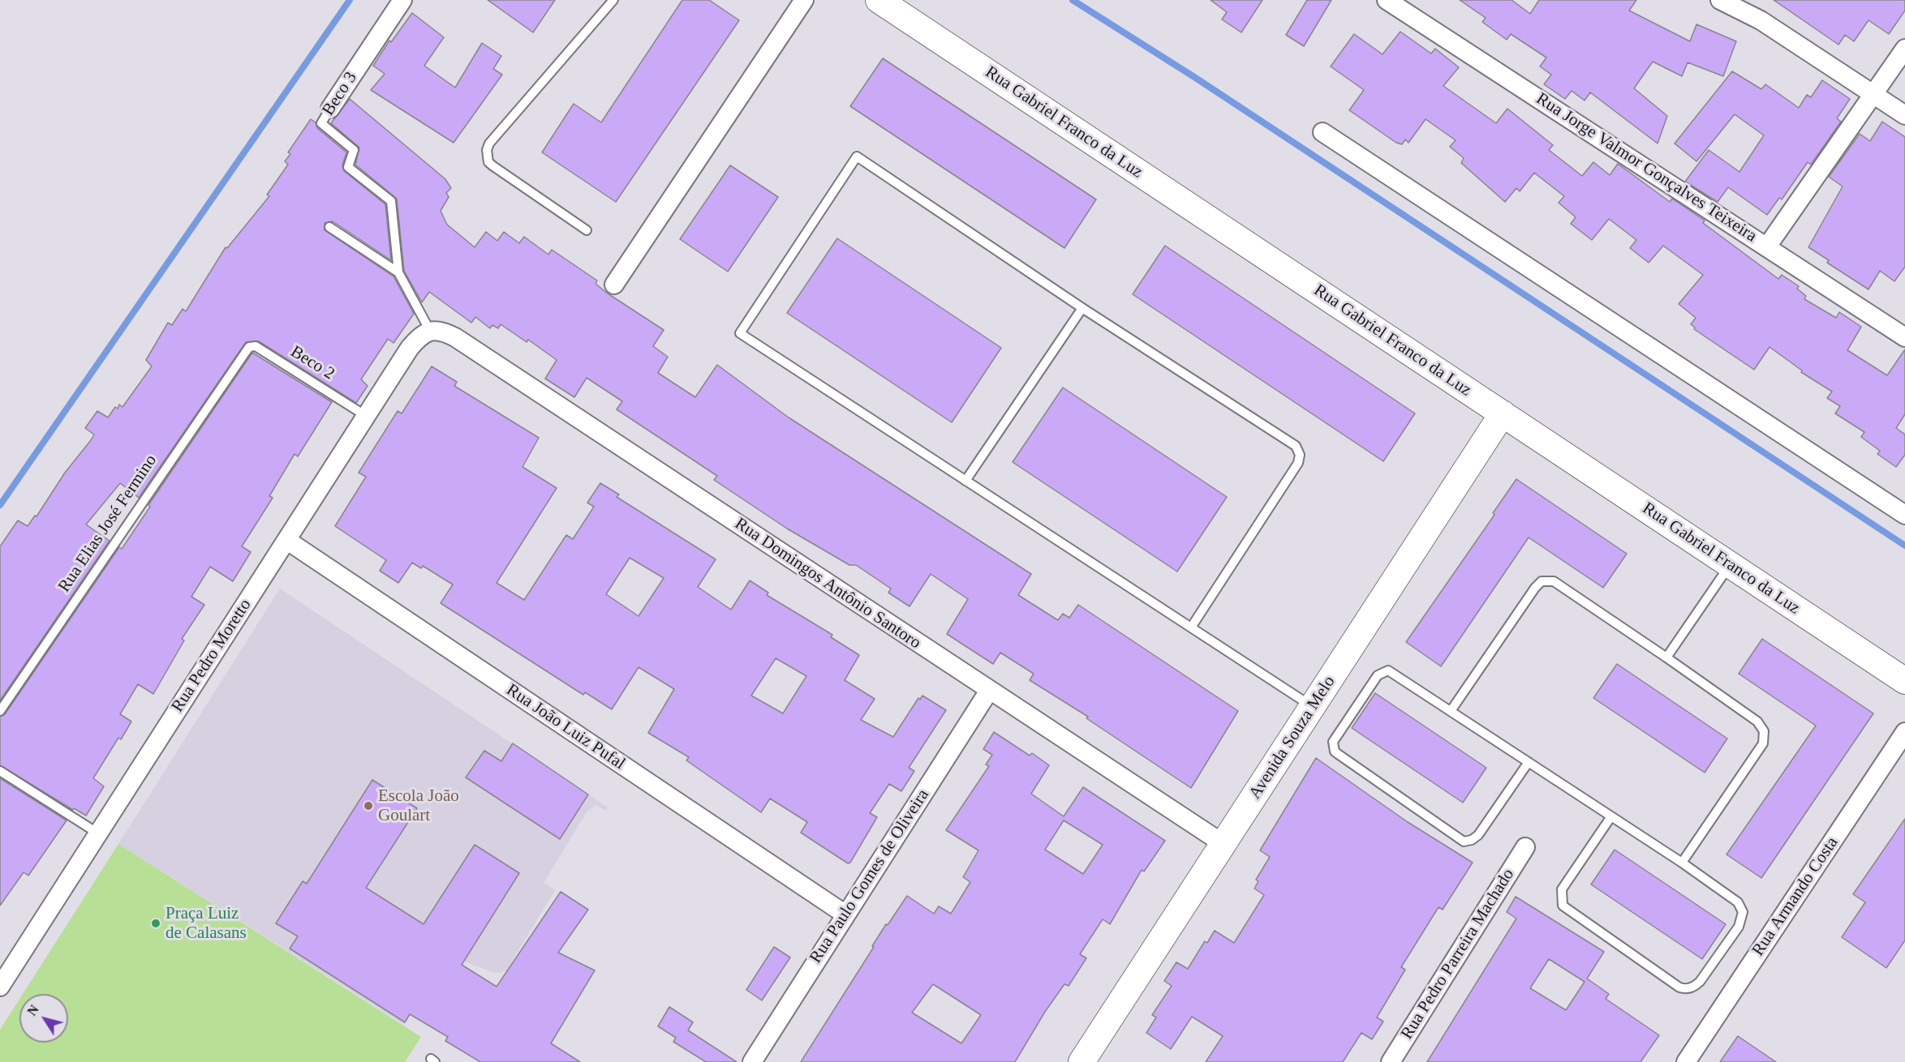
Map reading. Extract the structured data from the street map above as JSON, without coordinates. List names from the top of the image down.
{
  "streets": {
    "street": [
      "Beco 3",
      "Rua Gabriel Franco da Luz",
      "Rua Jorge Valmor Gonçalves Teixeira",
      "Rua Domingos Antônio Santoro",
      "Rua Pedro Moretto",
      "Rua João Luiz Pufal",
      "Avenida Souza Melo",
      "Rua Paulo Gomes de Oliveira",
      "Rua Armando Costa",
      "Rua Pedro Parreira Machado"
    ],
    "lane": ["Beco 2", "Rua Elias José Fermino"]
  },
  "crossings": [
    ["Beco 3", "Rua Domingos Antônio Santoro"],
    ["Beco 3", "Rua Pedro Moretto"],
    ["Rua Gabriel Franco da Luz", "Avenida Souza Melo"],
    ["Beco 2", "Rua Elias José Fermino"],
    ["Beco 2", "Rua Pedro Moretto"],
    ["Rua Domingos Antônio Santoro", "Rua Pedro Moretto"],
    ["Rua Domingos Antônio Santoro", "Avenida Souza Melo"],
    ["Rua Domingos Antônio Santoro", "Rua Paulo Gomes de Oliveira"],
    ["Rua Pedro Moretto", "Rua João Luiz Pufal"],
    ["Rua João Luiz Pufal", "Rua Paulo Gomes de Oliveira"]
  ],
  "places": ["Escola João Goulart", "Praça Luiz de Calasans"],
  "north": "top left"
}
